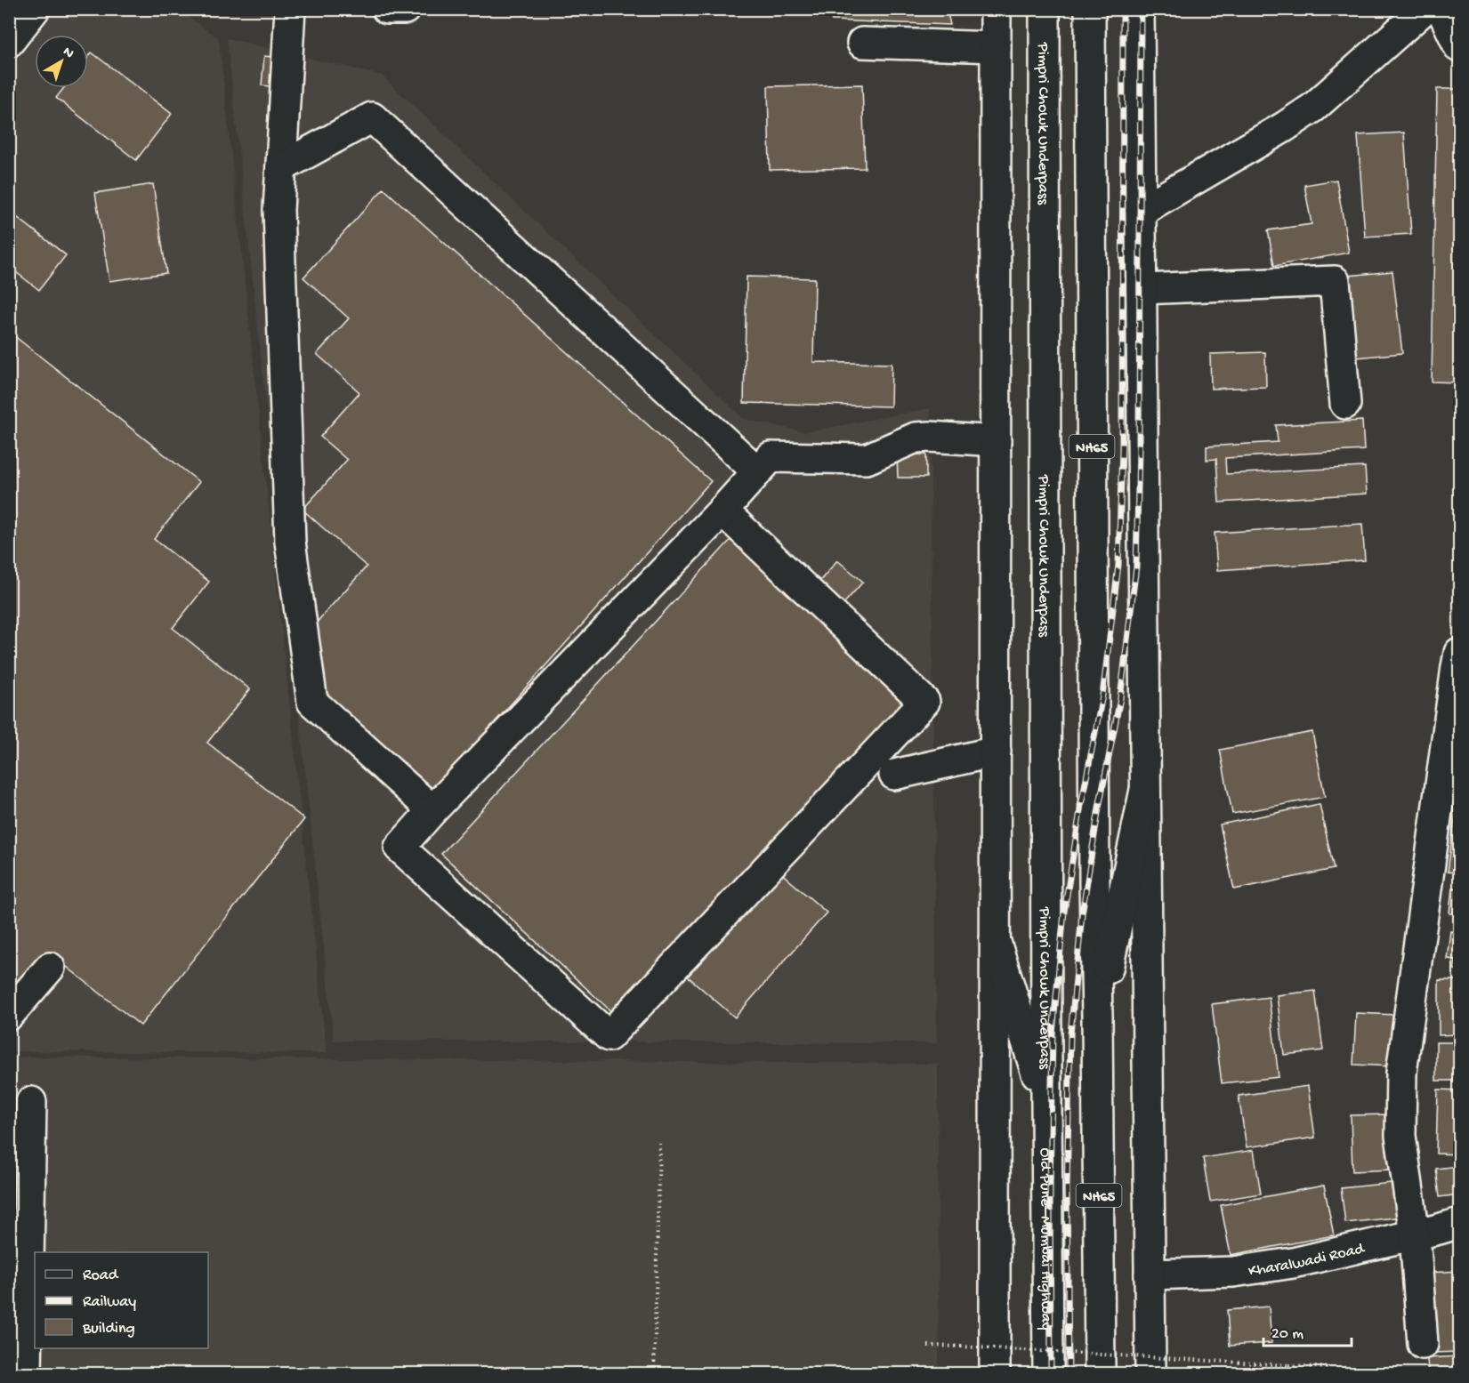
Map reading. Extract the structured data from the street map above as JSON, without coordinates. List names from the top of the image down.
{
  "streets": {
    "main road": [
      "Pimpri Chowk Underpass",
      "NH65",
      "Old Pune–Mumbai Highway",
      "Kharalwadi Road"
    ]
  },
  "crossings": [
    ["Pimpri Chowk Underpass", "Old Pune–Mumbai Highway"]
  ],
  "legend": ["Road", "Railway", "Building"],
  "scale_bar": "20 m",
  "north": "top right"
}
